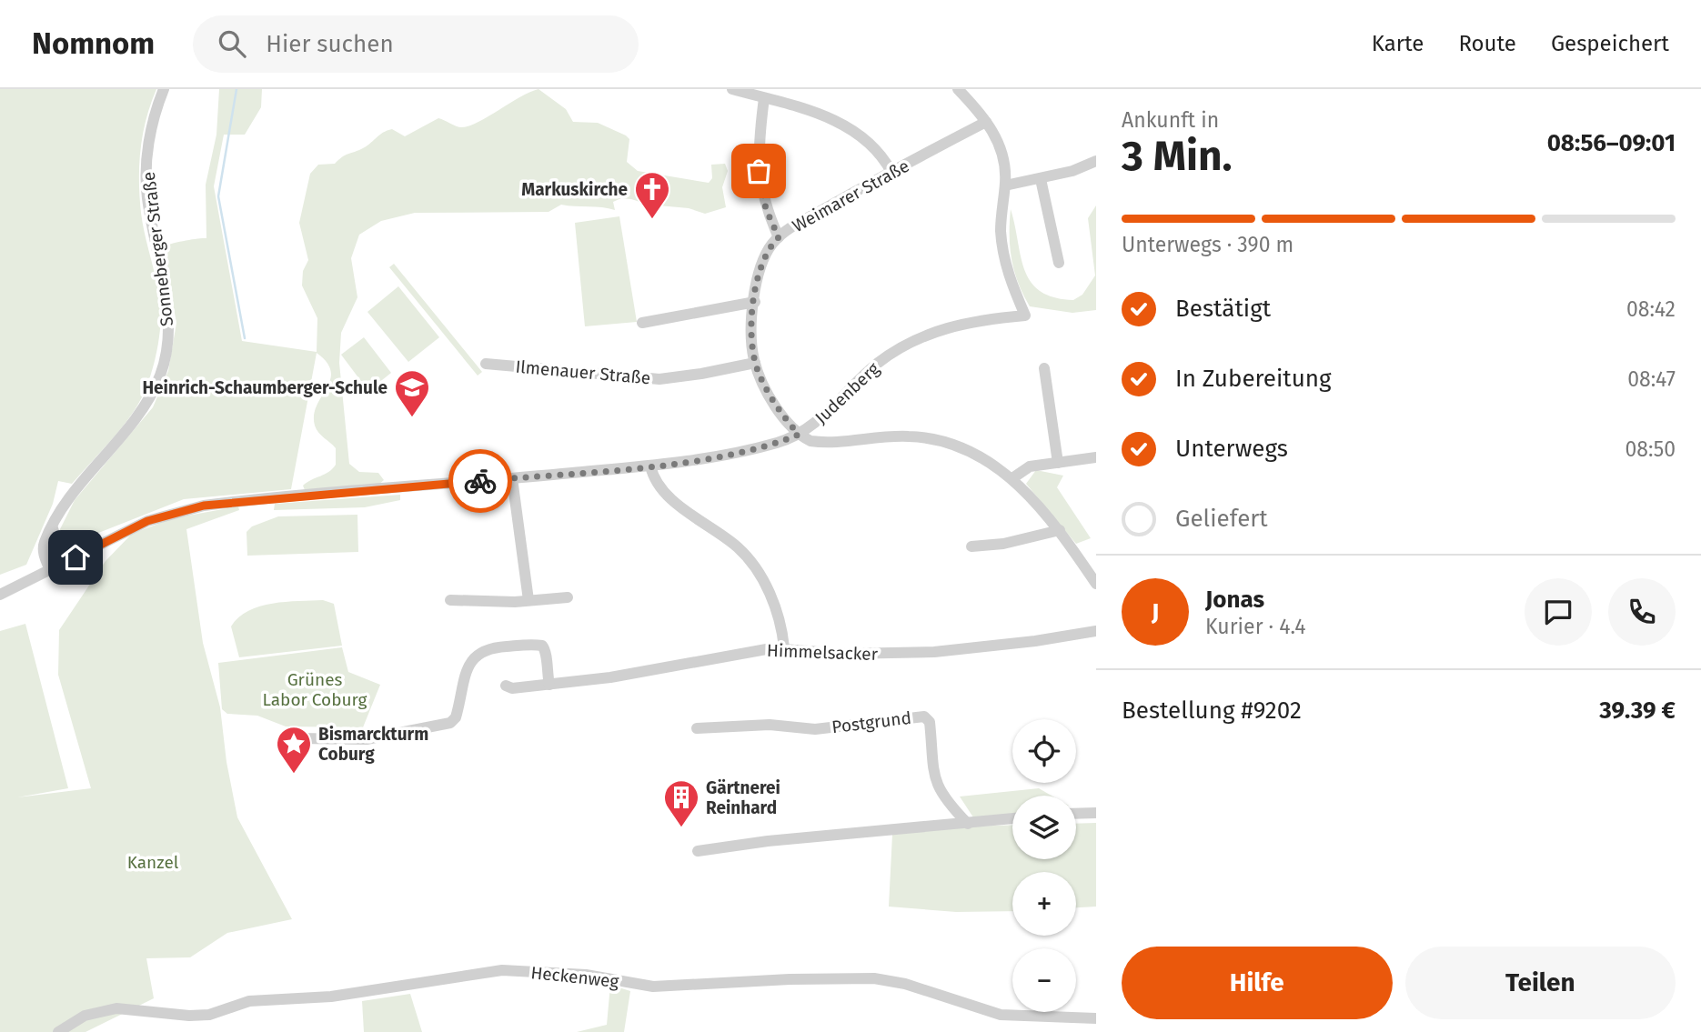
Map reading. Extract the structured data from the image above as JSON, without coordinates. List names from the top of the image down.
{
  "streets": {
    "street": [
      "Weimarer Straße",
      "Sonneberger Straße",
      "Ilmenauer Straße",
      "Judenberg",
      "Himmelsacker",
      "Postgrund",
      "Heckenweg"
    ]
  },
  "crossings": [
    ["Weimarer Straße", "Ilmenauer Straße"],
    ["Weimarer Straße", "Judenberg"],
    ["Sonneberger Straße", "Judenberg"]
  ],
  "parks": ["Grünes Labor Coburg", "Kanzel"],
  "places": {
    "church": ["Markuskirche"],
    "school or university": ["Heinrich-Schaumberger-Schule"],
    "place": ["Bismarckturm Coburg"],
    "building": ["Gärtnerei Reinhard"]
  },
  "page": {
    "header": "Nomnom",
    "search": "Hier suchen",
    "nav": ["Karte", "Route", "Gespeichert"],
    "heading": ["3 Min.", "Ankunft in", "08:56–09:01"],
    "panel": [
      "Jonas",
      "Kurier · 4.4",
      "Bestellung #9202",
      "39.39 €"
    ],
    "bar": "Unterwegs · 390 m",
    "list": [
      ["Bestätigt", "08:42"],
      ["In Zubereitung", "08:47"],
      ["Unterwegs", "08:50"],
      "Geliefert"
    ],
    "round": "J",
    "map_buttons": ["+", "−"],
    "buttons": ["Hilfe", "Teilen"]
  }
}
